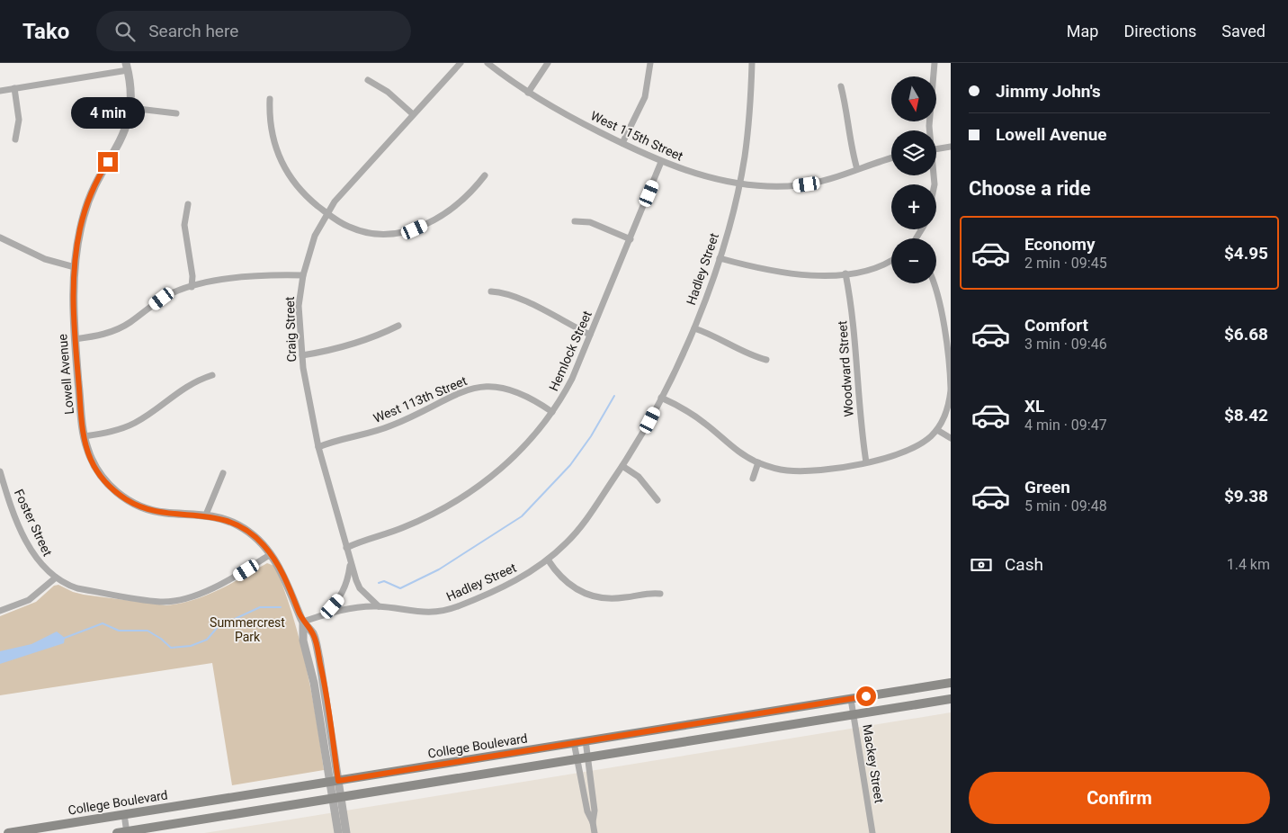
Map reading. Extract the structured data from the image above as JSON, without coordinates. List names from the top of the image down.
{
  "streets": {
    "main road": ["College Boulevard"],
    "street": [
      "West 115th Street",
      "Hadley Street",
      "Craig Street",
      "Hemlock Street",
      "Woodward Street",
      "Lowell Avenue",
      "West 113th Street",
      "Foster Street",
      "Mackey Street"
    ]
  },
  "crossings": [
    ["West 115th Street", "Hadley Street"],
    ["West 115th Street", "Hemlock Street"],
    ["Hadley Street", "Craig Street"],
    ["Hadley Street", "Lowell Avenue"],
    ["Craig Street", "Hemlock Street"],
    ["Craig Street", "West 113th Street"],
    ["Hemlock Street", "West 113th Street"],
    ["Lowell Avenue", "Foster Street"],
    ["Lowell Avenue", "College Boulevard"],
    ["College Boulevard", "Mackey Street"]
  ],
  "parks": ["Summercrest Park"],
  "north": "bottom",
  "page": {
    "header": "Tako",
    "search": "Search here",
    "nav": ["Map", "Directions", "Saved"],
    "banner": ["Jimmy John's", "Lowell Avenue"],
    "map_buttons": ["+", "−"],
    "bubble": "4 min",
    "heading": "Choose a ride",
    "list": [
      {
        "name": "Economy",
        "note": "2 min · 09:45",
        "value": "$4.95"
      },
      {
        "name": "Comfort",
        "note": "3 min · 09:46",
        "value": "$6.68"
      },
      {
        "name": "XL",
        "note": "4 min · 09:47",
        "value": "$8.42"
      },
      {
        "name": "Green",
        "note": "5 min · 09:48",
        "value": "$9.38"
      }
    ],
    "pay": ["Cash", "1.4 km"],
    "buttons": "Confirm"
  }
}
